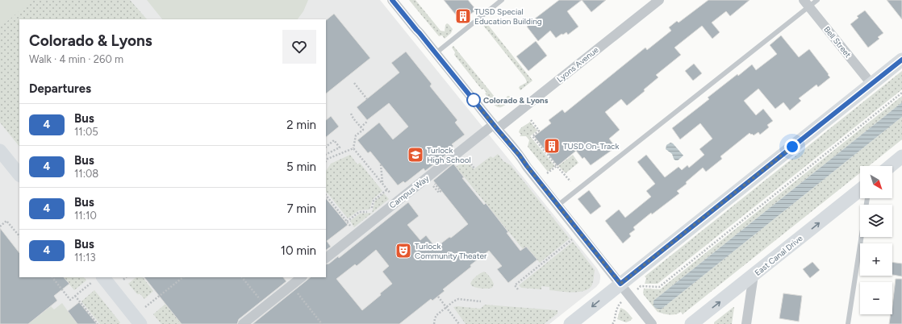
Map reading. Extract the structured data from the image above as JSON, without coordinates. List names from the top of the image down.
{
  "streets": {
    "main road": ["East Canal Drive"],
    "street": ["Bell Street", "Lyons Avenue", "Campus Way"]
  },
  "crossings": [
    ["Lyons Avenue", "Campus Way"]
  ],
  "places": {
    "building": ["TUSD Special Education Building", "TUSD On-Track"],
    "other": ["Colorado & Lyons"],
    "school or university": ["Turlock High School"],
    "theatre": ["Turlock Community Theater"]
  },
  "lines": ["bus line 4"],
  "north": "bottom right",
  "page": {
    "heading": [
      ["Colorado & Lyons", "Walk · 4 min · 260 m"],
      "Departures"
    ],
    "list": [
      {
        "mark": "4",
        "name": "Bus",
        "note": "11:05",
        "value": "2 min"
      },
      {
        "mark": "4",
        "name": "Bus",
        "note": "11:08",
        "value": "5 min"
      },
      {
        "mark": "4",
        "name": "Bus",
        "note": "11:10",
        "value": "7 min"
      },
      {
        "mark": "4",
        "name": "Bus",
        "note": "11:13",
        "value": "10 min"
      }
    ],
    "map_buttons": ["+", "−"]
  }
}
